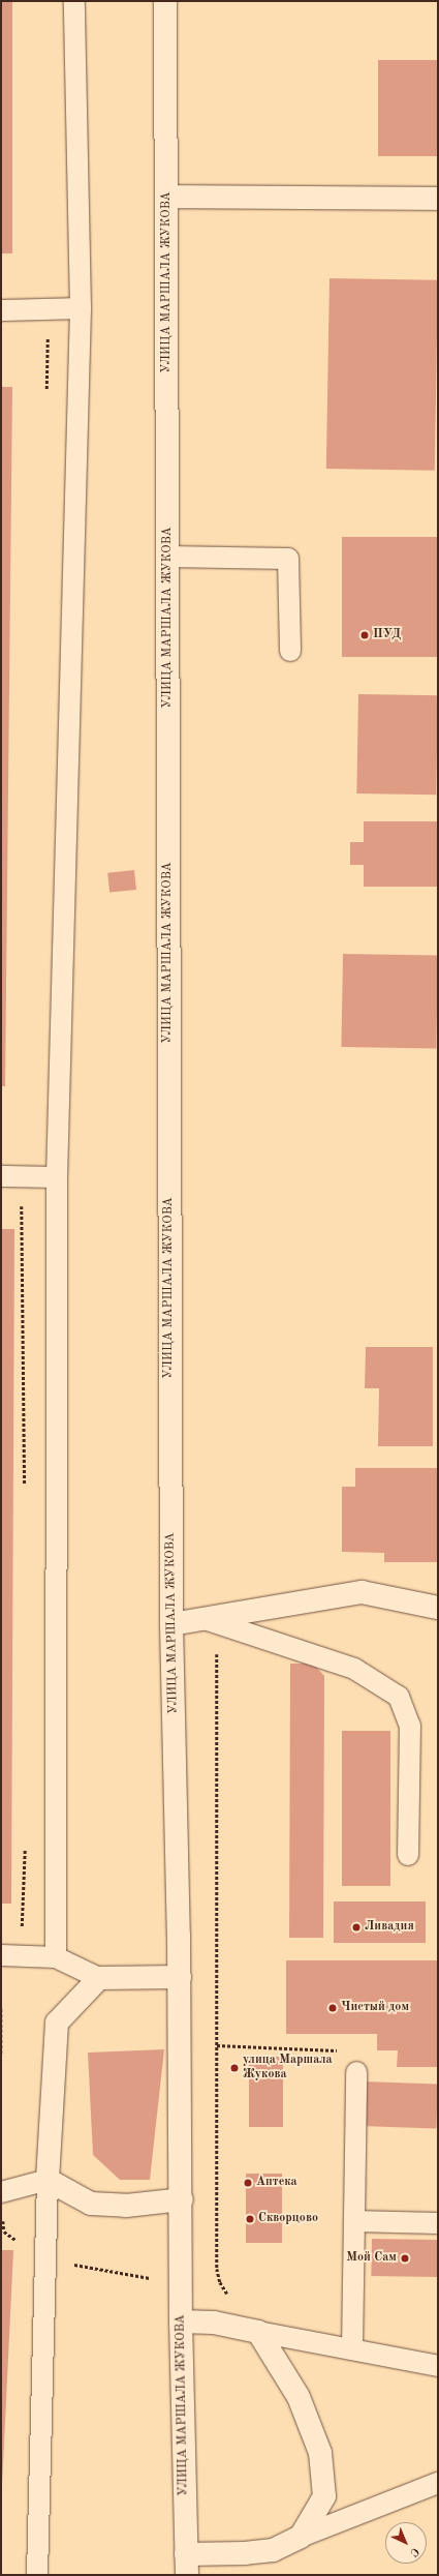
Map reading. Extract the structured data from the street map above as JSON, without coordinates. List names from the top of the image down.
{
  "streets": {
    "street": ["УЛИЦА МАРШАЛА ЖУКОВА"]
  },
  "places": [
    "ПУД",
    "Ливадия",
    "Чистый дом",
    "улица Маршала Жукова",
    "Аптека",
    "Скворцово",
    "Мой Сам"
  ],
  "north": "bottom right"
}
